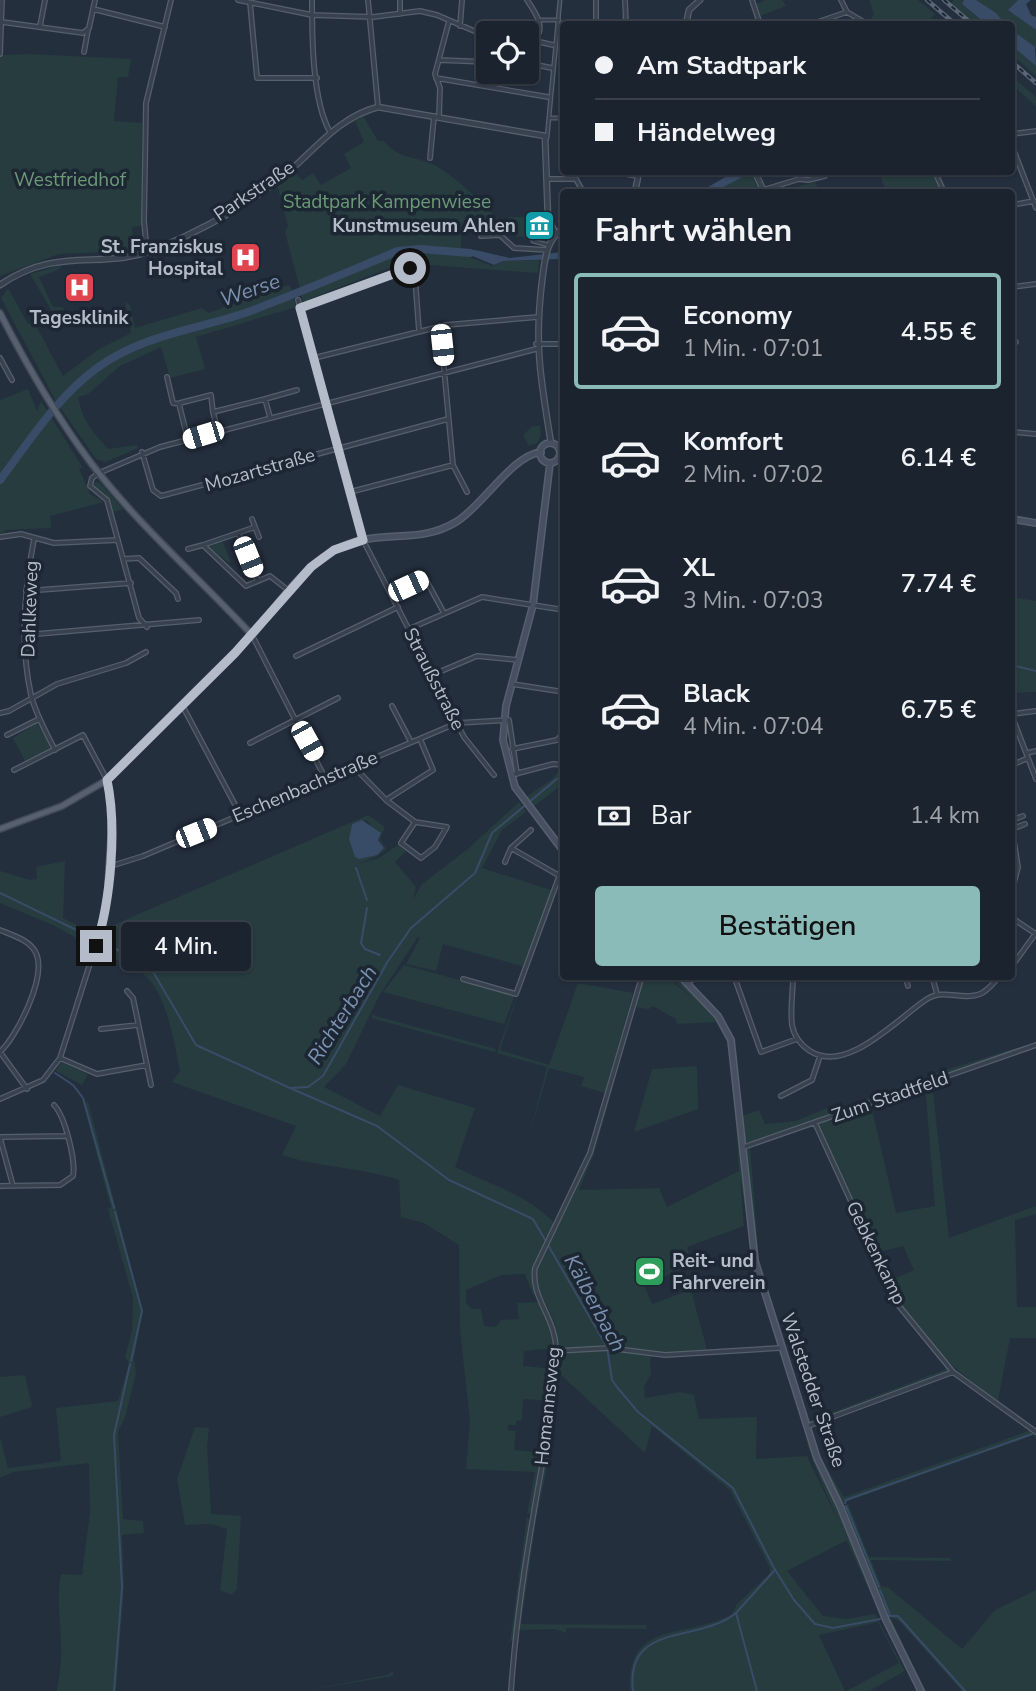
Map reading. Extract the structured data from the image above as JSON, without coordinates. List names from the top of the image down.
{
  "streets": {
    "main road": ["Walstedder Straße"],
    "street": [
      "Parkstraße",
      "Mozartstraße",
      "Dahlkeweg",
      "Straußstraße",
      "Eschenbachstraße",
      "Zum Stadtfeld",
      "Gebkenkamp",
      "Homannsweg"
    ]
  },
  "crossings": [
    ["Mozartstraße", "Straußstraße"],
    ["Straußstraße", "Eschenbachstraße"],
    ["Zum Stadtfeld", "Gebkenkamp"],
    ["Zum Stadtfeld", "Walstedder Straße"]
  ],
  "water": ["Werse", "Richterbach", "Kälberbach"],
  "parks": ["Westfriedhof", "Stadtpark Kampenwiese"],
  "places": {
    "museum": ["Kunstmuseum Ahlen"],
    "hospital": ["St. Franziskus Hospital", "Tagesklinik"],
    "sports": ["Reit- und Fahrverein"]
  },
  "page": {
    "banner": ["Am Stadtpark", "Händelweg"],
    "heading": "Fahrt wählen",
    "list": [
      {
        "name": "Economy",
        "note": "1 Min. · 07:01",
        "value": "4.55 €"
      },
      {
        "name": "Komfort",
        "note": "2 Min. · 07:02",
        "value": "6.14 €"
      },
      {
        "name": "XL",
        "note": "3 Min. · 07:03",
        "value": "7.74 €"
      },
      {
        "name": "Black",
        "note": "4 Min. · 07:04",
        "value": "6.75 €"
      }
    ],
    "pay": ["Bar", "1.4 km"],
    "buttons": "Bestätigen",
    "bubble": "4 Min."
  }
}
